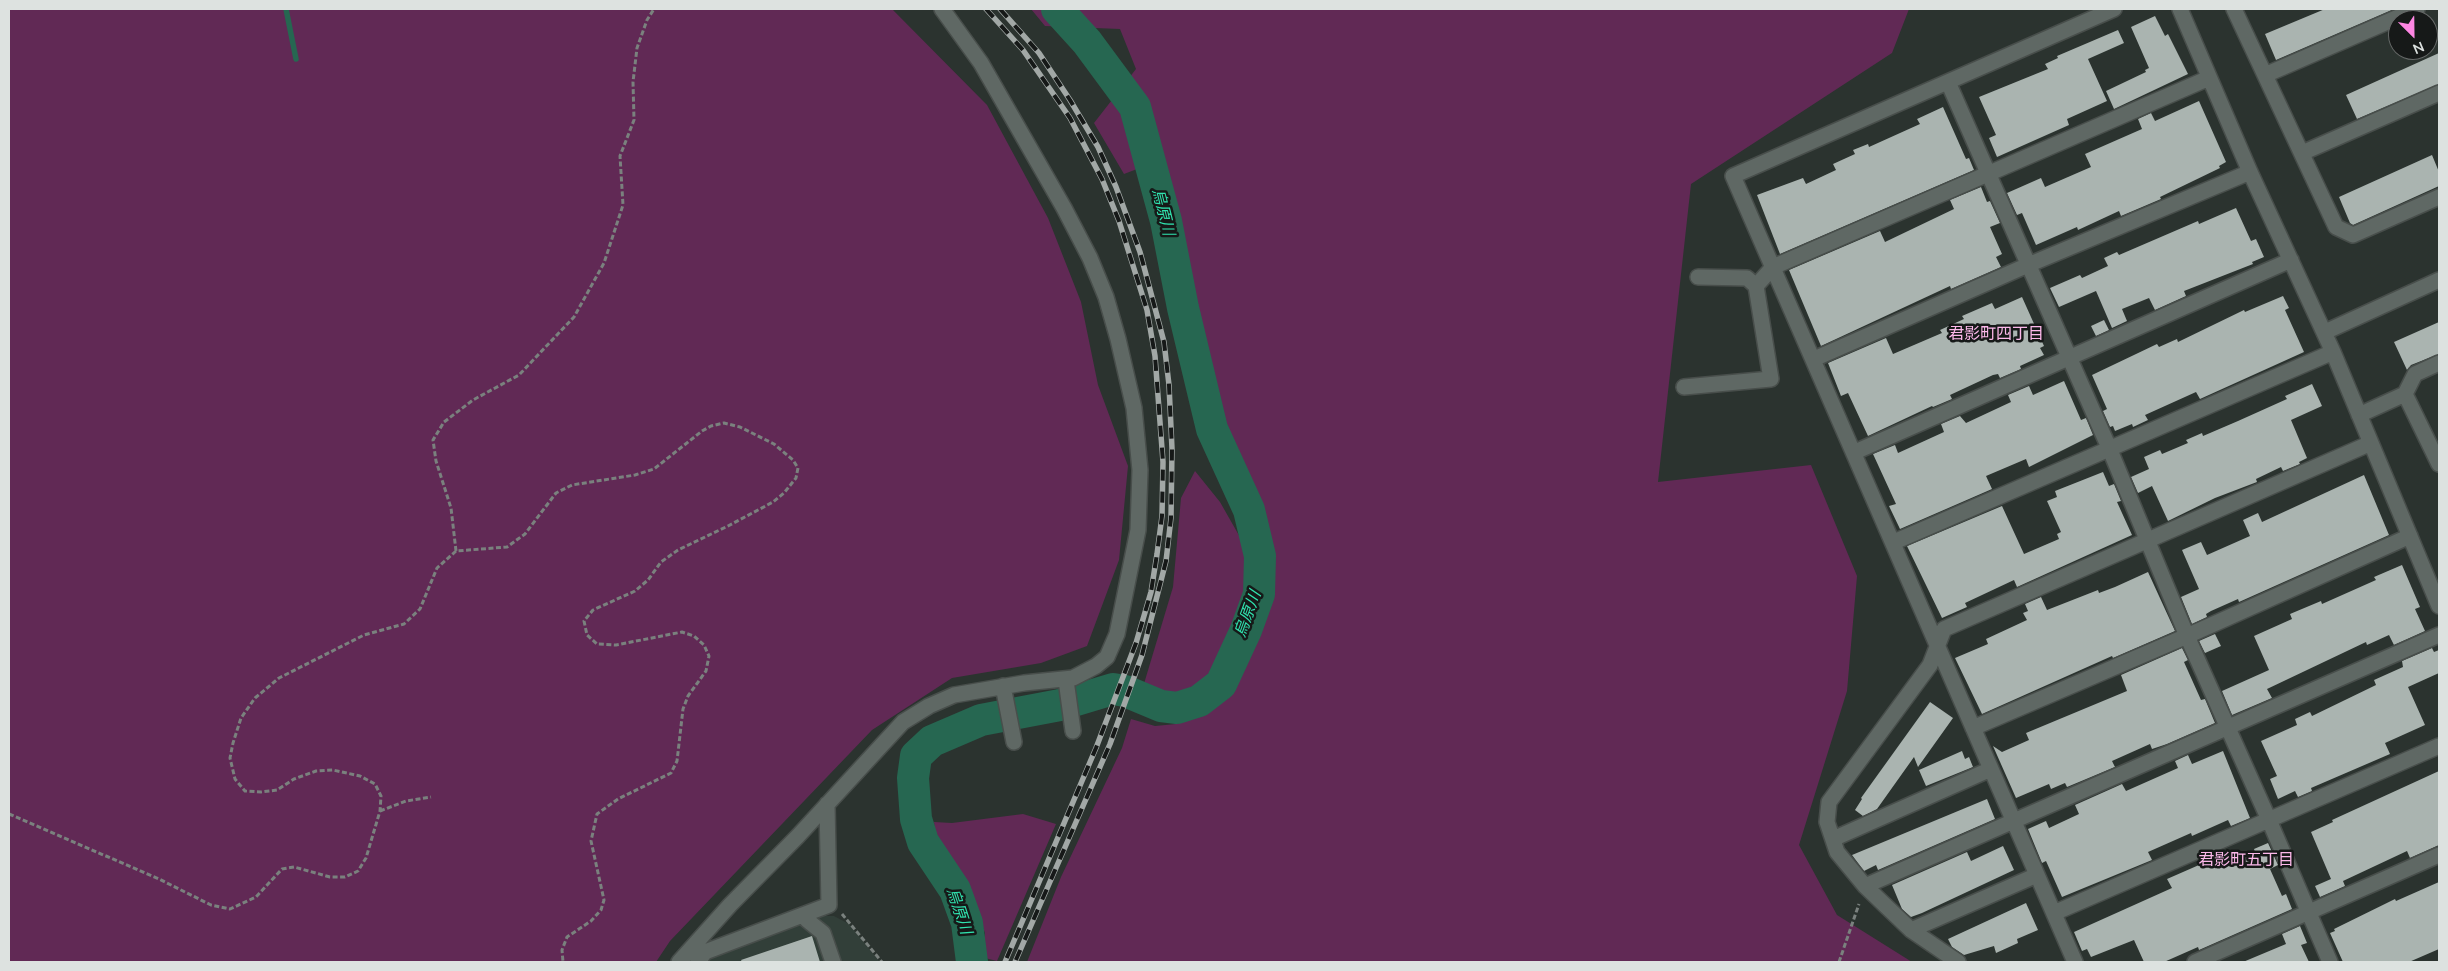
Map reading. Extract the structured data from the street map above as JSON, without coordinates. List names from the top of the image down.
{
  "districts": ["君影町四丁目", "君影町五丁目"],
  "water": ["烏原川"],
  "north": "bottom right"
}
